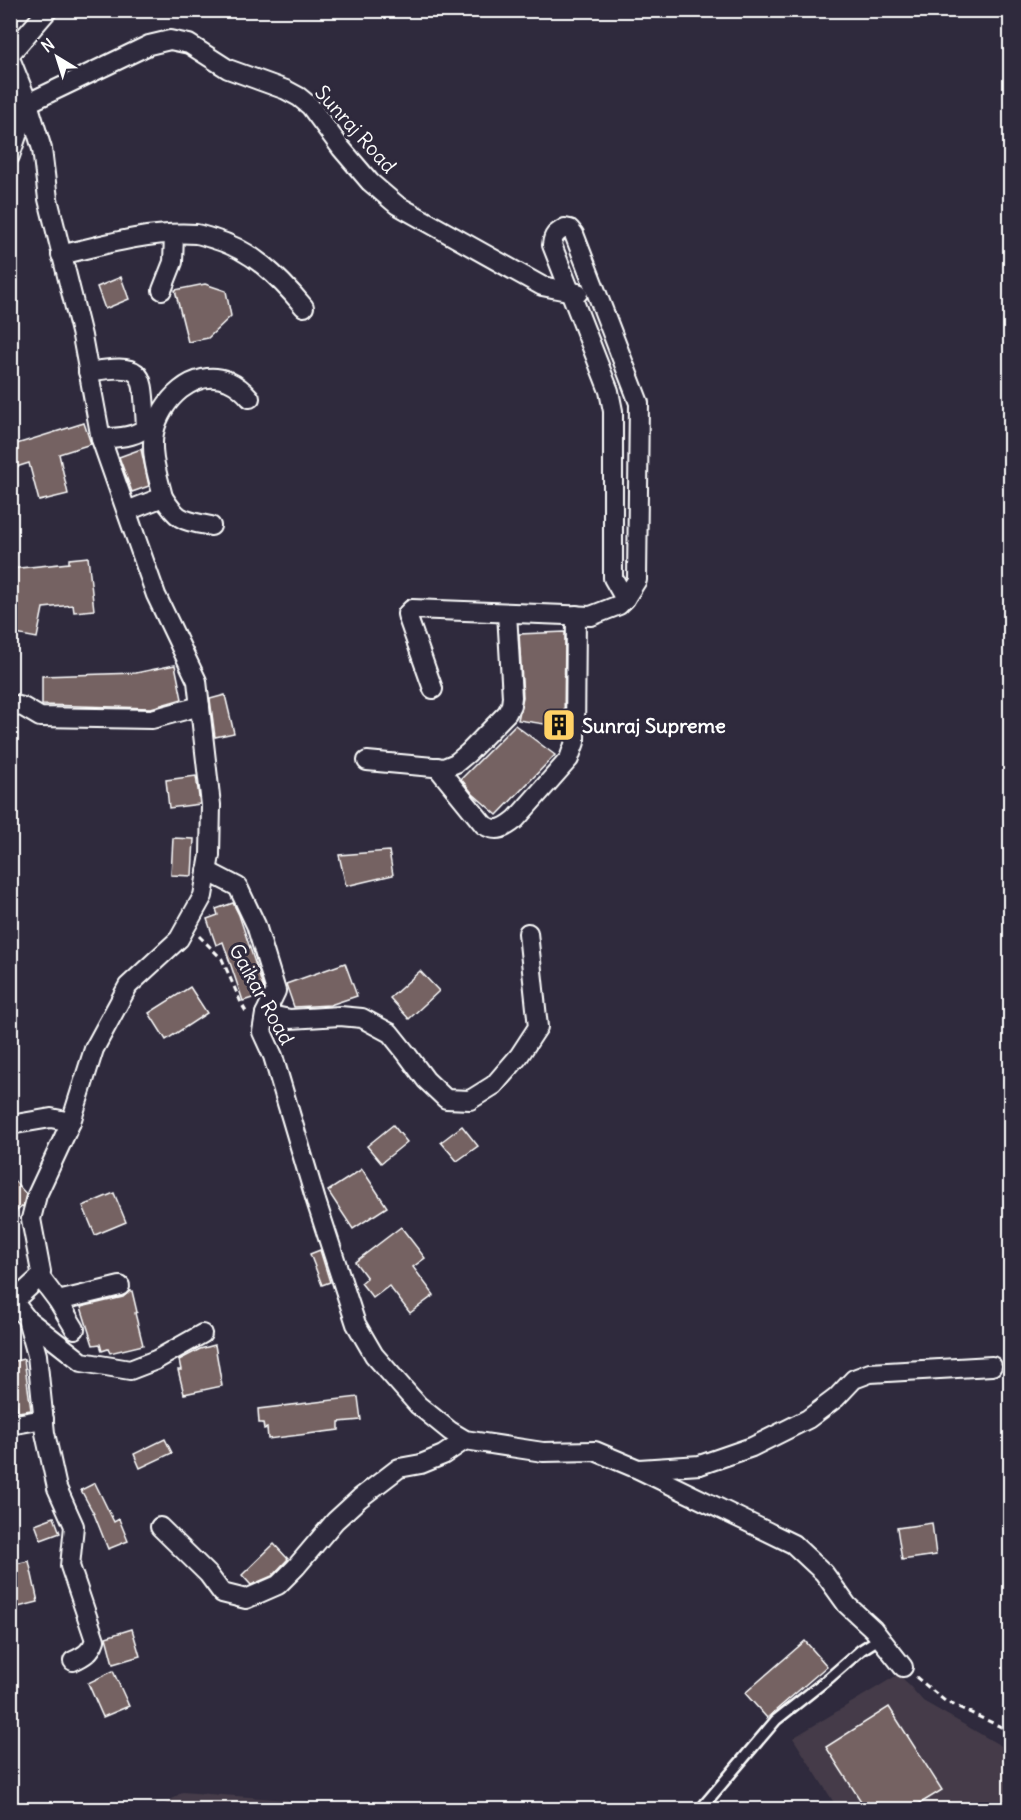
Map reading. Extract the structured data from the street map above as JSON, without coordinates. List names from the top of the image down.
{
  "streets": {
    "street": ["Sunraj Road", "Gaikar Road"]
  },
  "places": {
    "building": ["Sunraj Supreme"]
  },
  "north": "top left"
}
